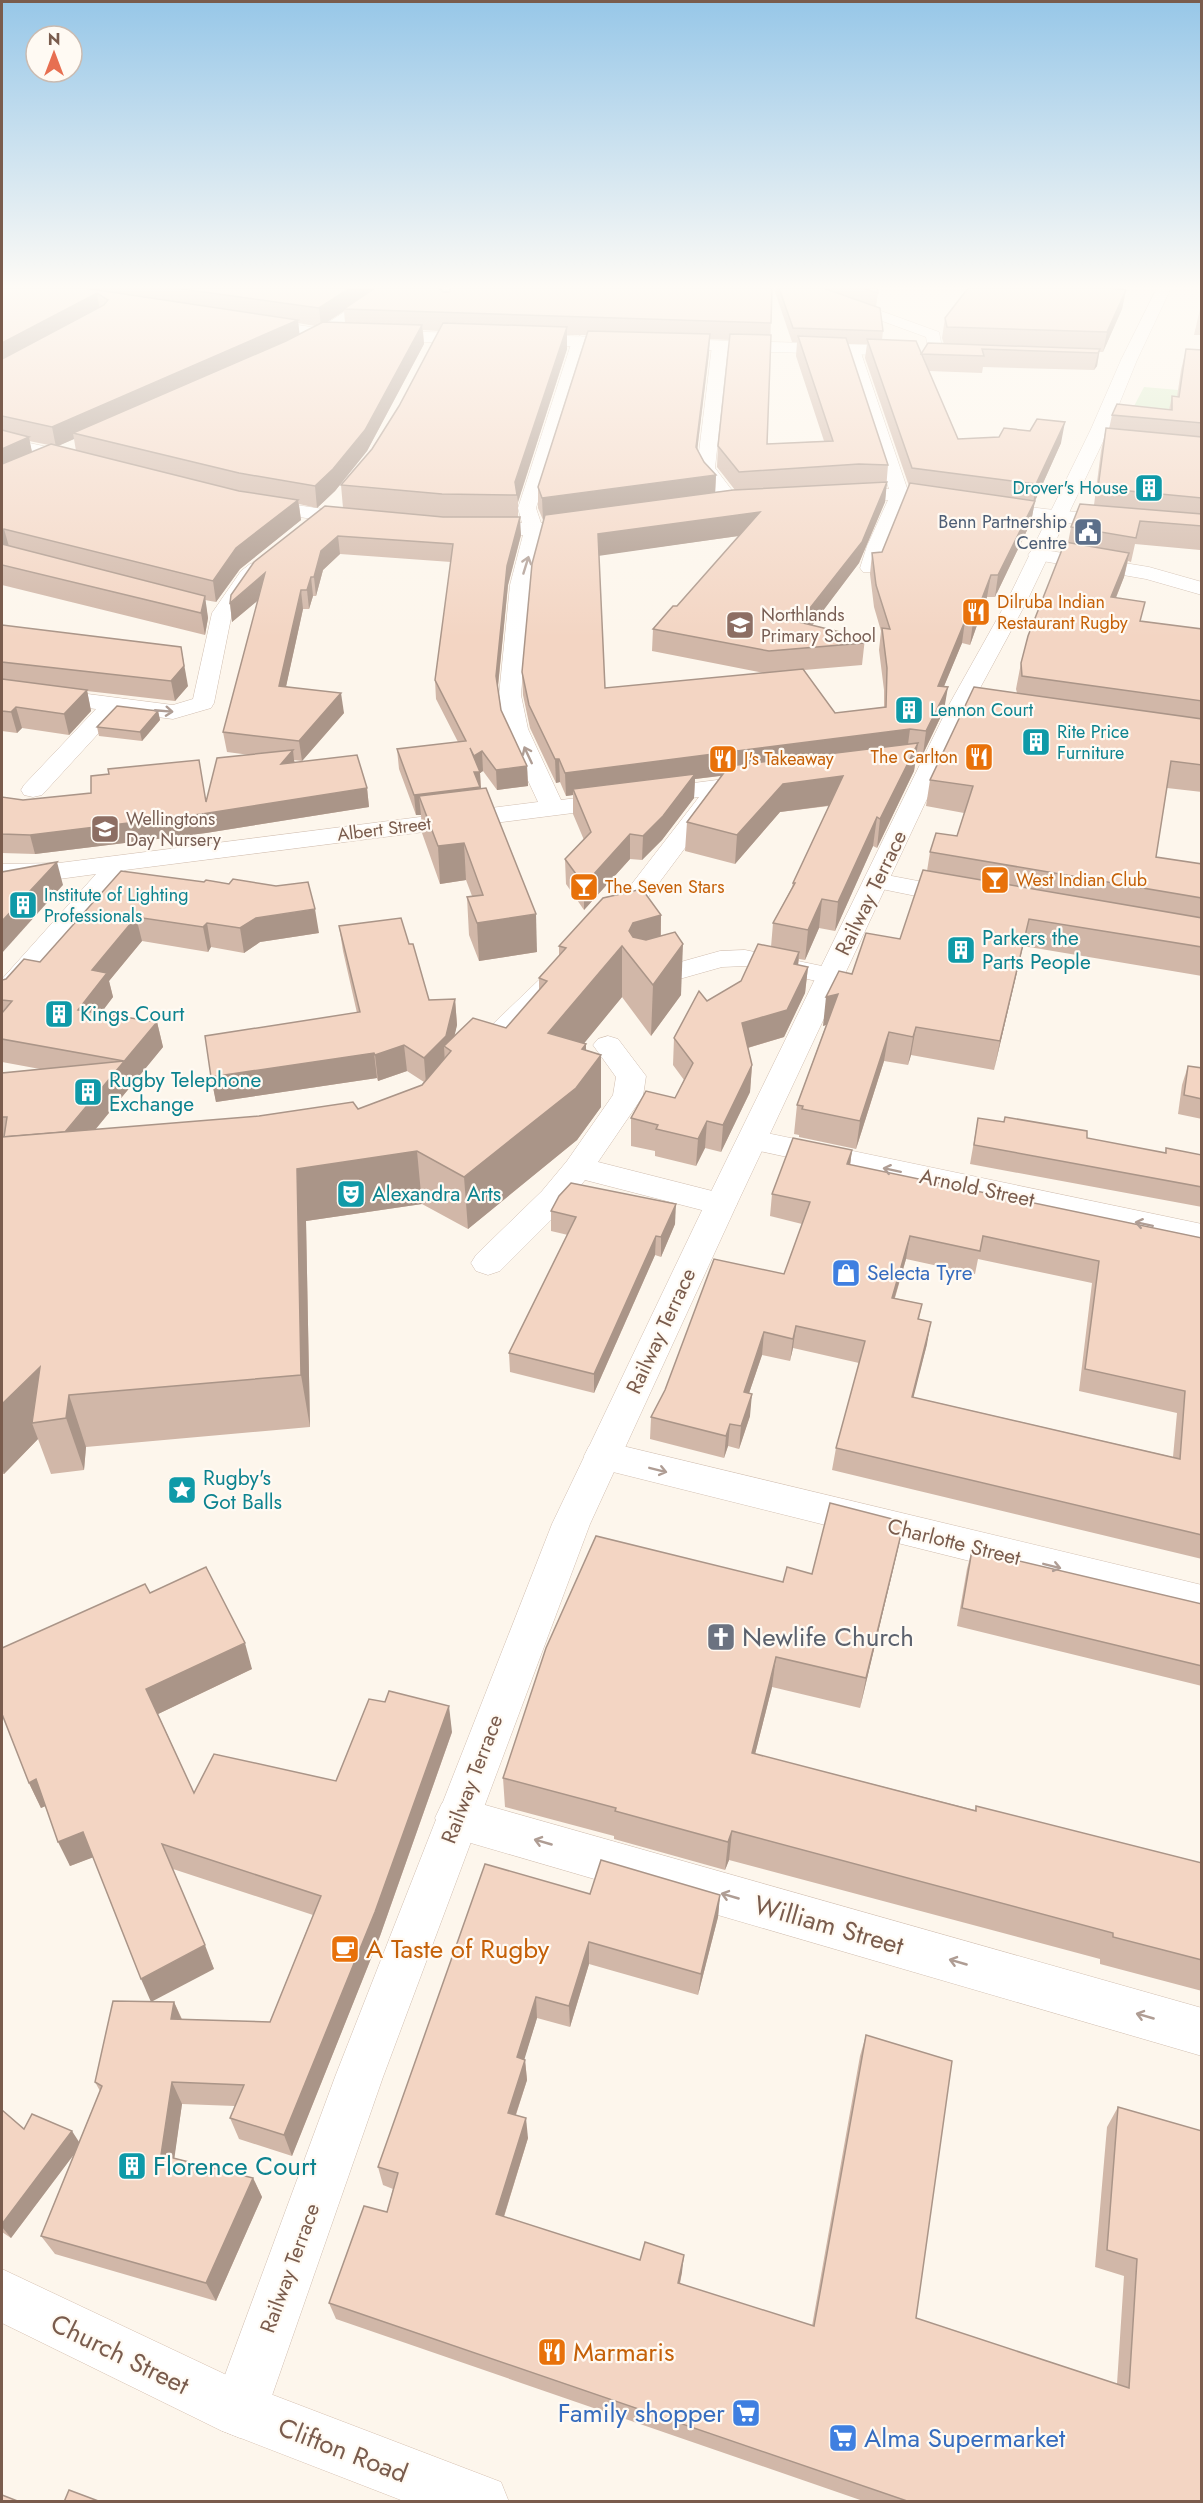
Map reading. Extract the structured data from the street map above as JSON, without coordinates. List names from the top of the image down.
{
  "streets": {
    "street": [
      "Albert Street",
      "Railway Terrace",
      "Arnold Street",
      "Charlotte Street",
      "William Street",
      "Church Street",
      "Clifton Road"
    ]
  },
  "crossings": [
    ["Railway Terrace", "Arnold Street"],
    ["Railway Terrace", "Charlotte Street"],
    ["Railway Terrace", "William Street"],
    ["Railway Terrace", "Church Street"],
    ["Railway Terrace", "Clifton Road"],
    ["Church Street", "Clifton Road"]
  ],
  "one_way": ["Charlotte Street", "William Street"],
  "places": {
    "building": [
      "Drover's House",
      "Lennon Court",
      "Rite Price Furniture",
      "Institute of Lighting Professionals",
      "Parkers the Parts People",
      "Kings Court",
      "Rugby Telephone Exchange",
      "Florence Court"
    ],
    "public building": ["Benn Partnership Centre"],
    "restaurant": [
      "Dilruba Indian Restaurant Rugby",
      "The Carlton",
      "J's Takeaway",
      "Marmaris"
    ],
    "school or university": ["Northlands Primary School", "Wellingtons Day Nursery"],
    "bar": ["West Indian Club", "The Seven Stars"],
    "theatre": ["Alexandra Arts"],
    "shop": ["Selecta Tyre"],
    "place": ["Rugby's Got Balls"],
    "church": ["Newlife Church"],
    "cafe": ["A Taste of Rugby"],
    "supermarket": ["Family shopper", "Alma Supermarket"]
  },
  "north": "top"
}
